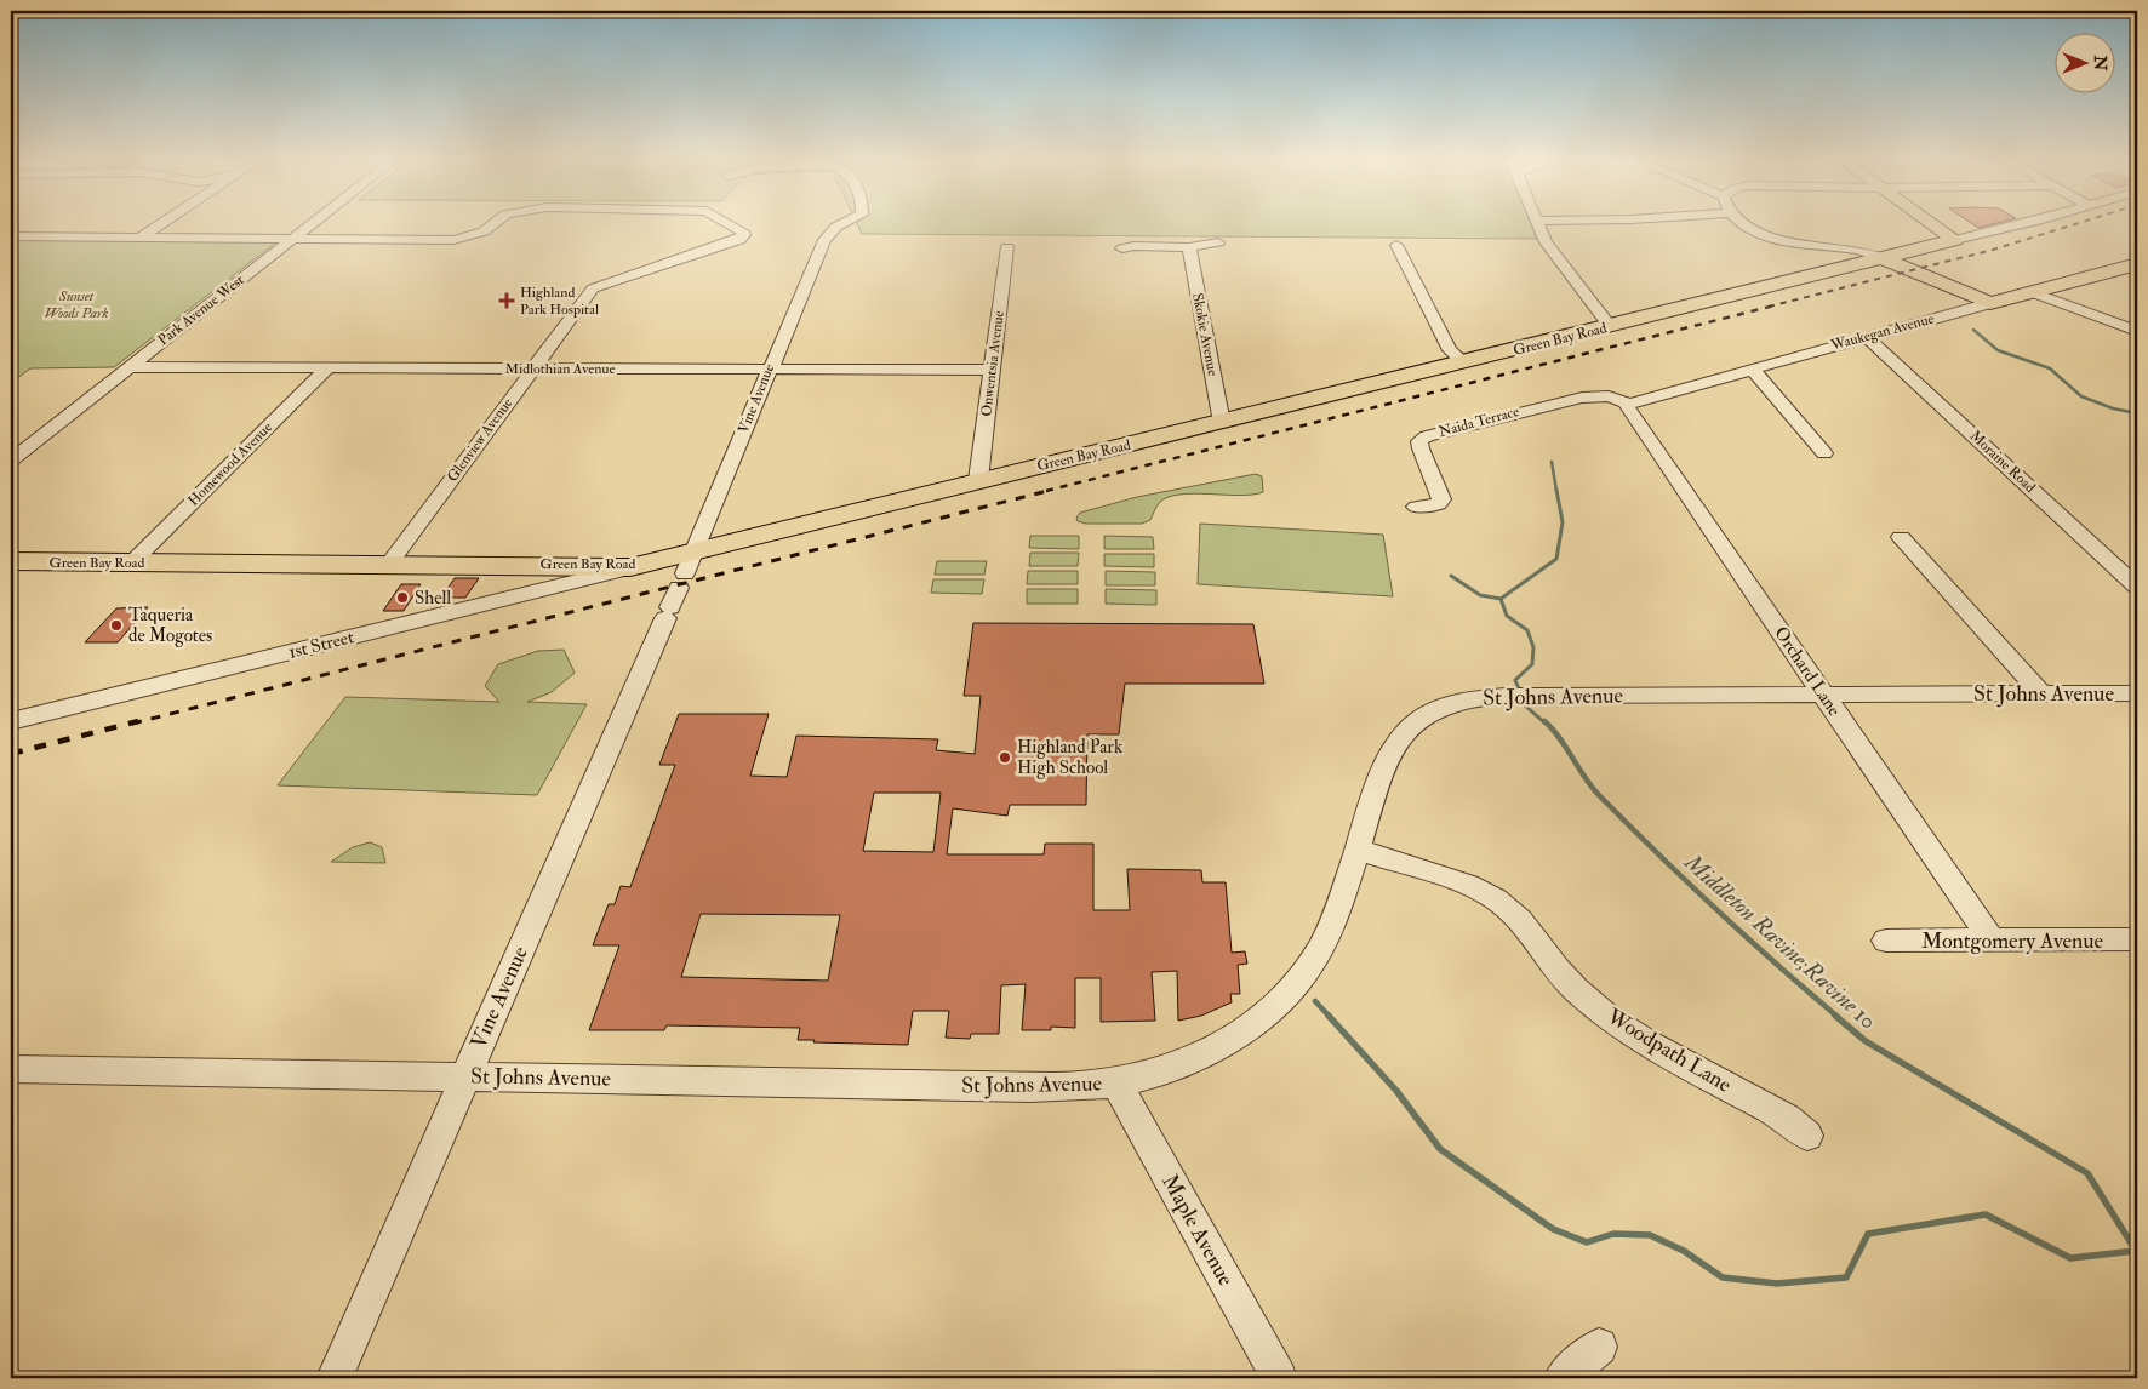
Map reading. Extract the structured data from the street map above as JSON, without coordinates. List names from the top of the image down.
{
  "streets": {
    "main road": ["Waukegan Avenue", "Green Bay Road"],
    "street": [
      "Park Avenue West",
      "Skokie Avenue",
      "Onwentsia Avenue",
      "Midlothian Avenue",
      "Vine Avenue",
      "Naida Terrace",
      "Glenview Avenue",
      "Moraine Road",
      "Homewood Avenue",
      "1st Street",
      "Orchard Lane",
      "St Johns Avenue",
      "Montgomery Avenue",
      "Woodpath Lane",
      "Maple Avenue"
    ]
  },
  "crossings": [
    ["Park Avenue West", "Midlothian Avenue"],
    ["Waukegan Avenue", "Naida Terrace"],
    ["Waukegan Avenue", "Moraine Road"],
    ["Waukegan Avenue", "Orchard Lane"],
    ["Skokie Avenue", "Green Bay Road"],
    ["Green Bay Road", "Onwentsia Avenue"],
    ["Green Bay Road", "Vine Avenue"],
    ["Green Bay Road", "Glenview Avenue"],
    ["Green Bay Road", "Homewood Avenue"],
    ["Green Bay Road", "1st Street"],
    ["Onwentsia Avenue", "Midlothian Avenue"],
    ["Midlothian Avenue", "Vine Avenue"],
    ["Midlothian Avenue", "Glenview Avenue"],
    ["Midlothian Avenue", "Homewood Avenue"],
    ["Vine Avenue", "St Johns Avenue"],
    ["Naida Terrace", "Orchard Lane"],
    ["Orchard Lane", "St Johns Avenue"],
    ["Orchard Lane", "Montgomery Avenue"],
    ["St Johns Avenue", "Woodpath Lane"],
    ["St Johns Avenue", "Maple Avenue"]
  ],
  "water": ["Middleton Ravine;Ravine 10"],
  "parks": ["Sunset Woods Park"],
  "places": {
    "health": ["Highland Park Hospital"],
    "other": ["Shell", "Taqueria de Mogotes", "Highland Park High School"]
  },
  "north": "right"
}
